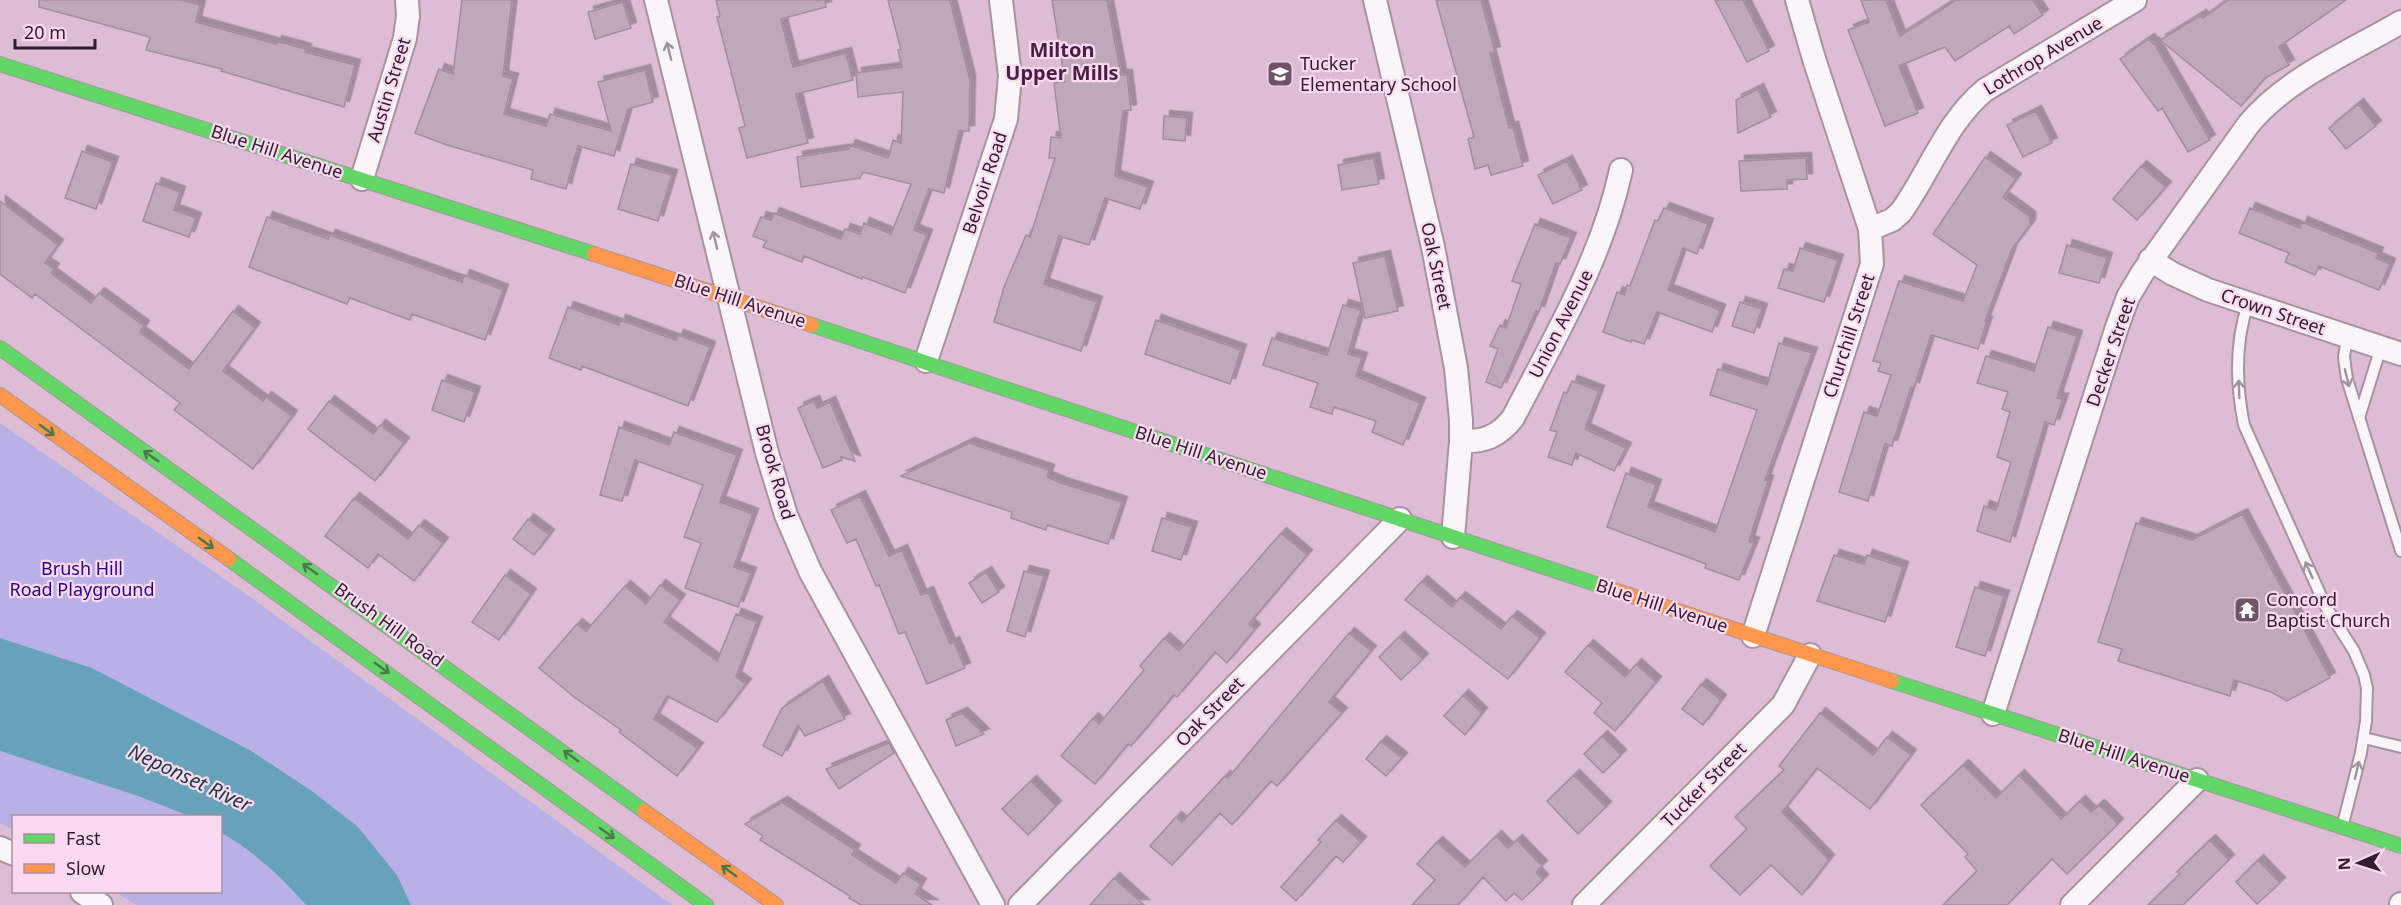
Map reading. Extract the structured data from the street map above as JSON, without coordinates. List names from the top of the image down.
{
  "streets": {
    "main road": ["Blue Hill Avenue", "Brush Hill Road"],
    "street": [
      "Lothrop Avenue",
      "Austin Street",
      "Belvoir Road",
      "Oak Street",
      "Crown Street",
      "Union Avenue",
      "Churchill Street",
      "Decker Street",
      "Brook Road",
      "Tucker Street"
    ]
  },
  "crossings": [
    ["Lothrop Avenue", "Churchill Street"],
    ["Austin Street", "Blue Hill Avenue"],
    ["Blue Hill Avenue", "Belvoir Road"],
    ["Blue Hill Avenue", "Oak Street"],
    ["Blue Hill Avenue", "Churchill Street"],
    ["Blue Hill Avenue", "Decker Street"],
    ["Blue Hill Avenue", "Brook Road"],
    ["Blue Hill Avenue", "Tucker Street"],
    ["Oak Street", "Union Avenue"],
    ["Crown Street", "Decker Street"]
  ],
  "districts": ["Milton Upper Mills"],
  "water": ["Neponset River"],
  "parks": ["Brush Hill Road Playground"],
  "places": {
    "school or university": ["Tucker Elementary School"],
    "temple": ["Concord Baptist Church"]
  },
  "legend": ["Fast", "Slow"],
  "scale_bar": "20 m",
  "north": "left"
}
